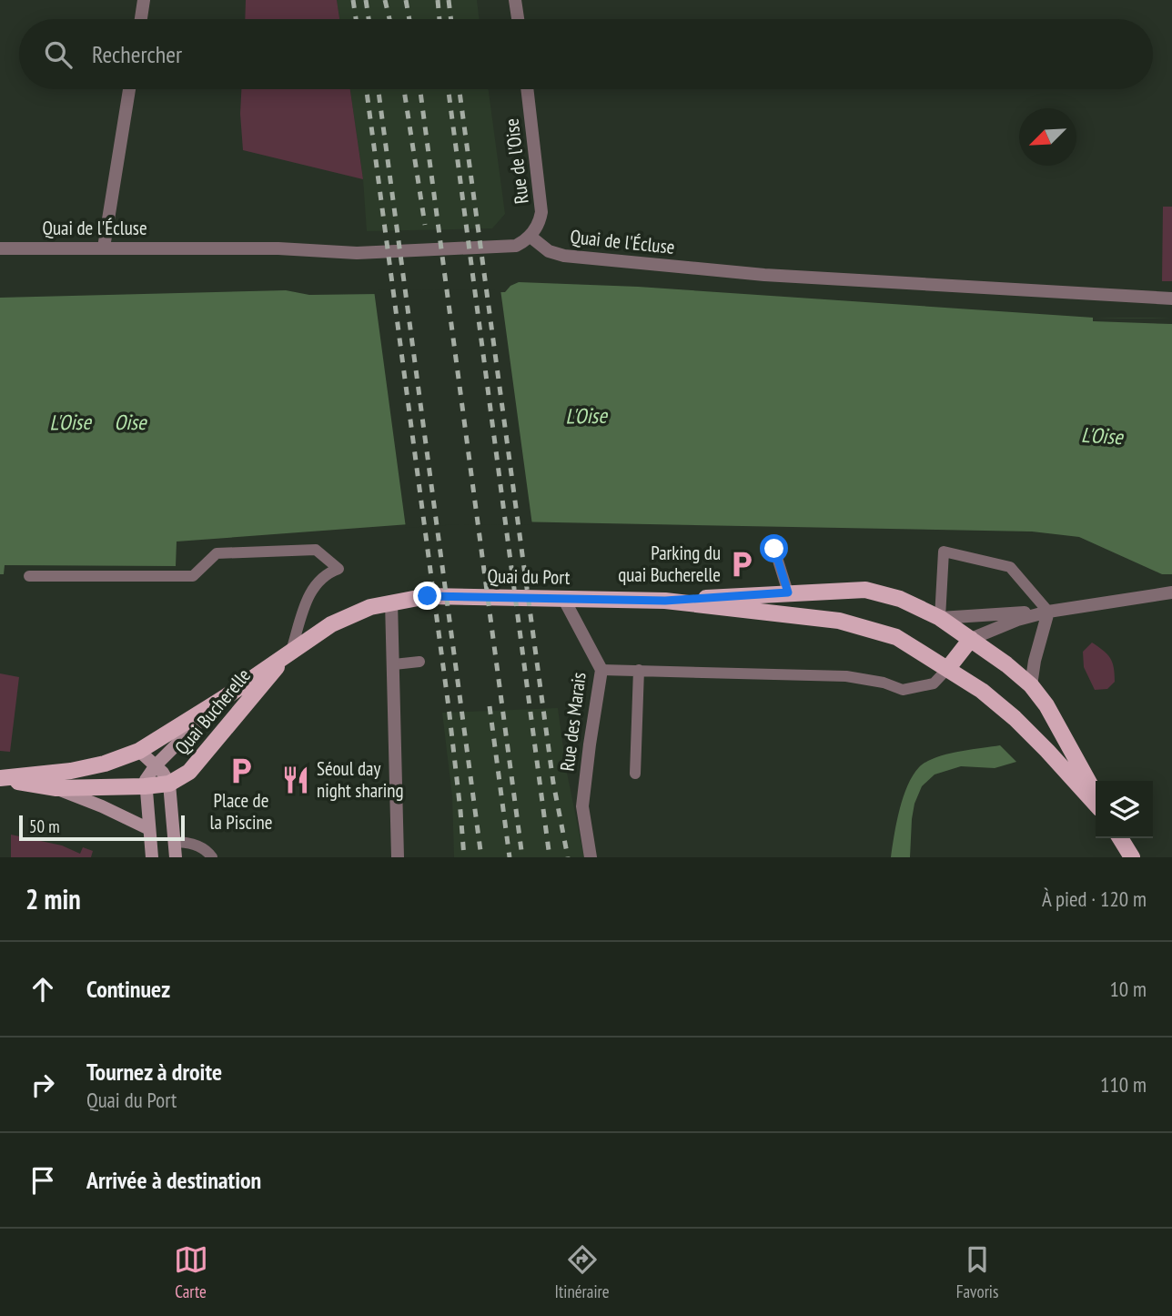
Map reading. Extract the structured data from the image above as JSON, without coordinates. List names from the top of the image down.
{
  "streets": {
    "main road": ["Quai du Port", "Quai Bucherelle"],
    "street": ["Rue de l'Oise", "Quai de l'Écluse", "Rue des Marais"]
  },
  "crossings": [
    ["Rue de l'Oise", "Quai de l'Écluse"],
    ["Quai du Port", "Quai Bucherelle"],
    ["Quai du Port", "Rue des Marais"]
  ],
  "water": ["L'Oise", "Oise"],
  "places": {
    "parking": ["Parking du quai Bucherelle", "Place de la Piscine"],
    "restaurant": ["Séoul day night sharing"]
  },
  "scale_bar": "50 m",
  "north": "bottom left",
  "page": {
    "search": "Rechercher",
    "scale": "50 m",
    "heading": ["2 min", "À pied · 120 m"],
    "list": [
      ["Continuez", "10 m"],
      ["Tournez à droite", "Quai du Port", "110 m"],
      "Arrivée à destination"
    ],
    "nav": ["Carte", "Itinéraire", "Favoris"]
  }
}
